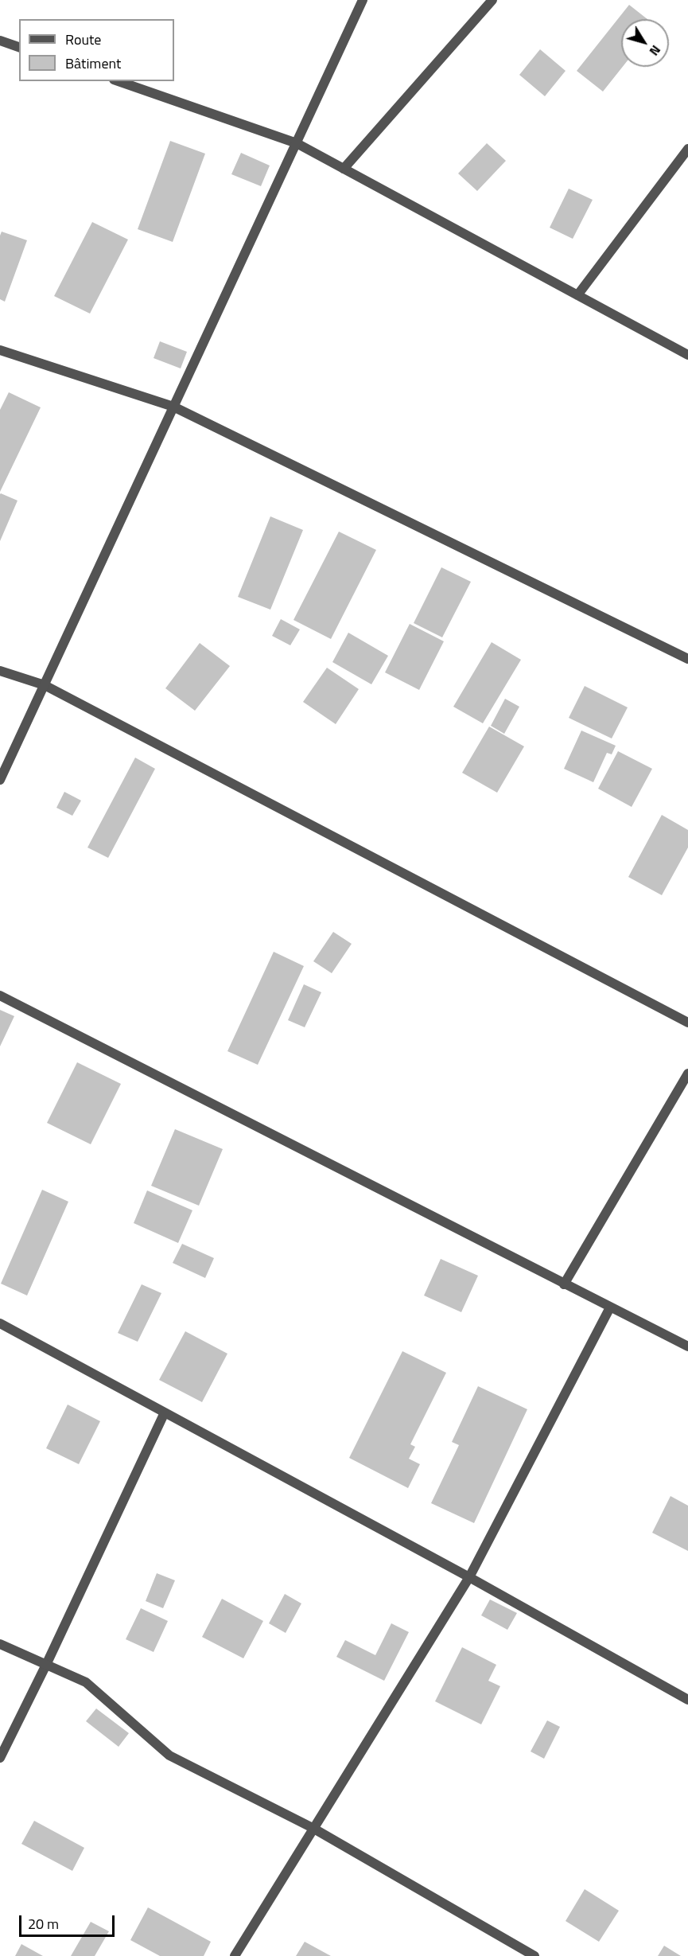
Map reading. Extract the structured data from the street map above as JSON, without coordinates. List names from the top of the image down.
{
  "legend": ["Route", "Bâtiment"],
  "scale_bar": "20 m",
  "north": "bottom right"
}
